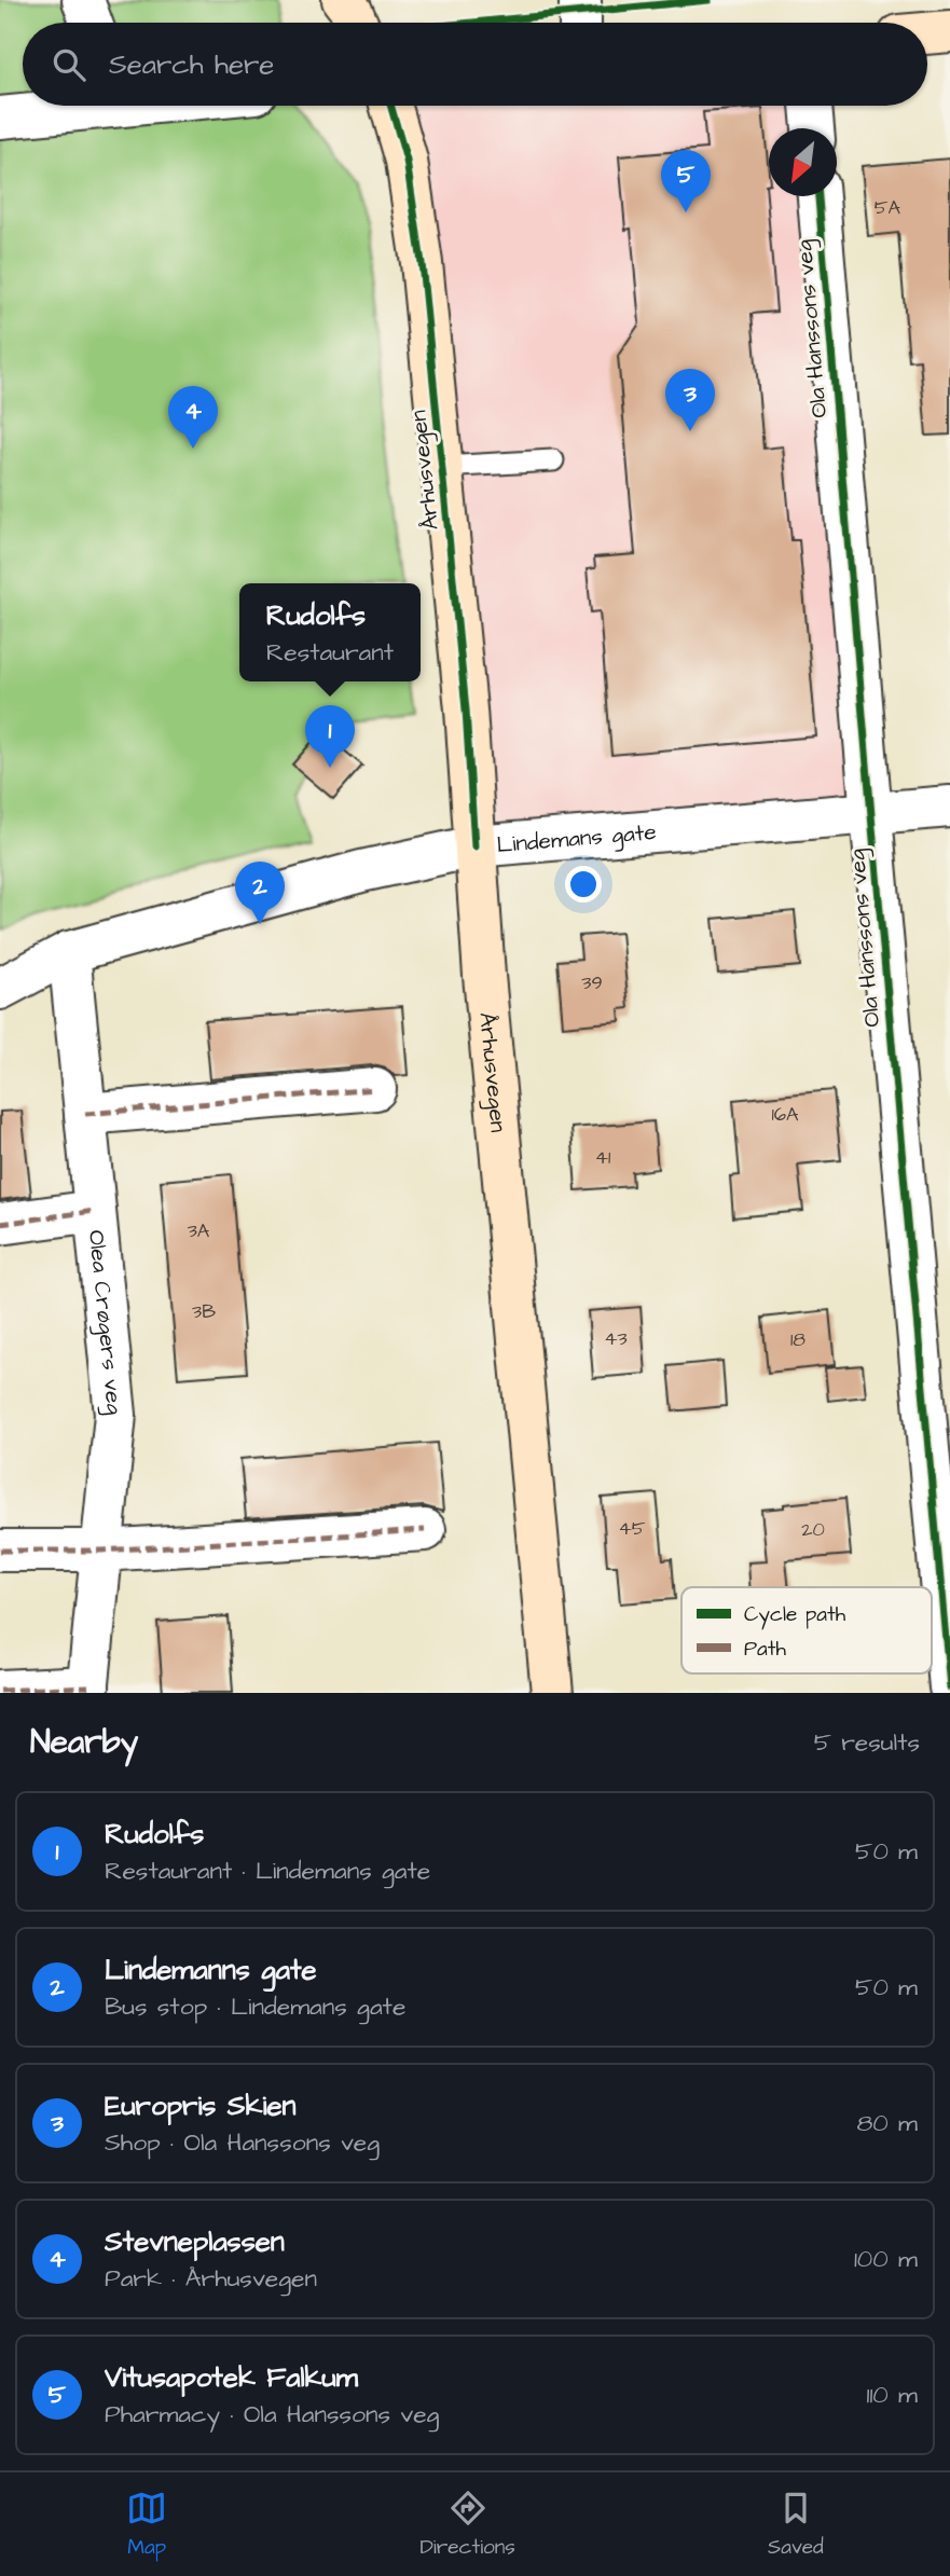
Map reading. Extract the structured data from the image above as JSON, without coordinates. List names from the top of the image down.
{
  "streets": {
    "street": [
      "Ola Hanssons veg",
      "Århusvegen",
      "Lindemans gate",
      "Olea Crøgers veg"
    ]
  },
  "crossings": [
    ["Ola Hanssons veg", "Lindemans gate"],
    ["Århusvegen", "Lindemans gate"],
    ["Lindemans gate", "Olea Crøgers veg"]
  ],
  "house_numbers": [
    "5A",
    "39",
    "16A",
    "41",
    "3A",
    "3B",
    "43",
    "18",
    "45",
    "20"
  ],
  "legend": ["Cycle path", "Path"],
  "north": "bottom left",
  "page": {
    "search": "Search here",
    "pins": [
      "5",
      "3",
      "4",
      "1",
      "2"
    ],
    "popup": ["Rudolfs", "Restaurant"],
    "heading": ["Nearby", "5 results"],
    "list": [
      {
        "mark": "1",
        "name": "Rudolfs",
        "note": "Restaurant · Lindemans gate",
        "value": "50 m"
      },
      {
        "mark": "2",
        "name": "Lindemanns gate",
        "note": "Bus stop · Lindemans gate",
        "value": "50 m"
      },
      {
        "mark": "3",
        "name": "Europris Skien",
        "note": "Shop · Ola Hanssons veg",
        "value": "80 m"
      },
      {
        "mark": "4",
        "name": "Stevneplassen",
        "note": "Park · Århusvegen",
        "value": "100 m"
      },
      {
        "mark": "5",
        "name": "Vitusapotek Falkum",
        "note": "Pharmacy · Ola Hanssons veg",
        "value": "110 m"
      }
    ],
    "nav": ["Map", "Directions", "Saved"]
  }
}
